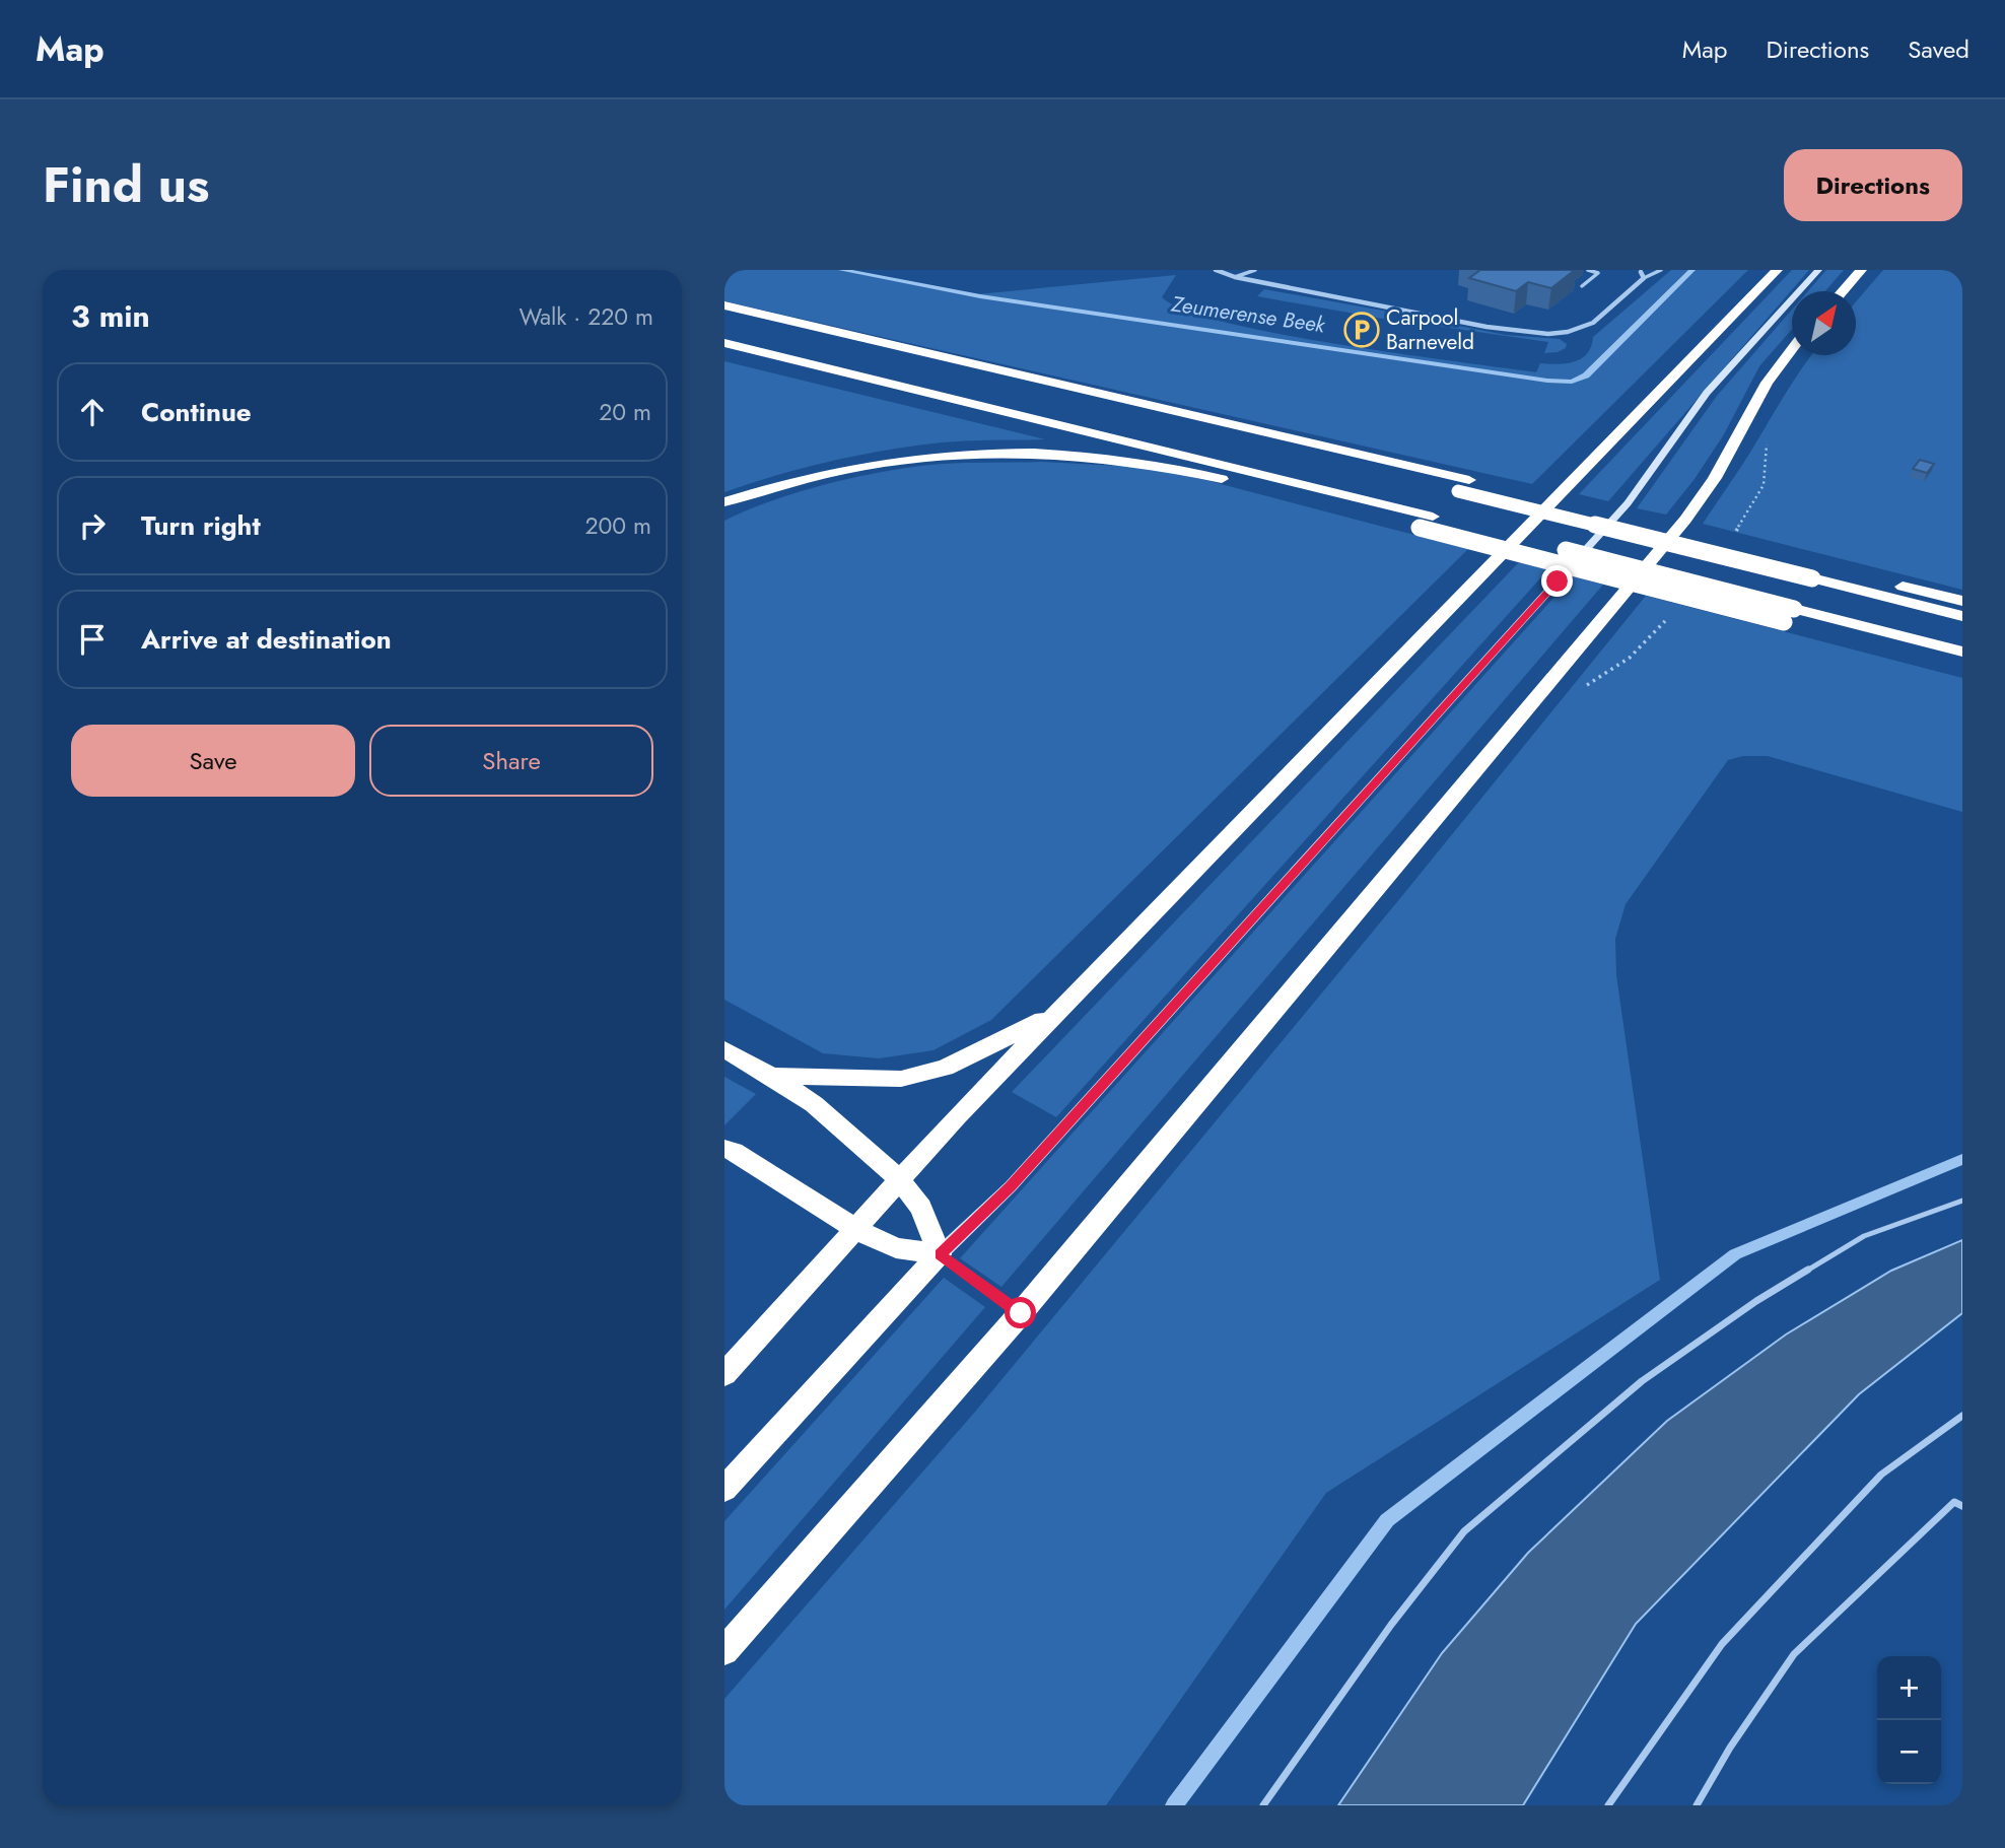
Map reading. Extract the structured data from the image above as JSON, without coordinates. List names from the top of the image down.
{
  "water": ["Zeumerense Beek"],
  "places": {
    "parking": ["Carpool Barneveld"]
  },
  "north": "top right",
  "page": {
    "header": "Map",
    "nav": ["Map", "Directions", "Saved"],
    "title": "Find us",
    "buttons": [
      "Directions",
      ["Save", "Share"]
    ],
    "heading": ["3 min", "Walk · 220 m"],
    "list": [
      ["Continue", "20 m"],
      ["Turn right", "200 m"],
      "Arrive at destination"
    ],
    "map_buttons": ["+", "−"]
  }
}
